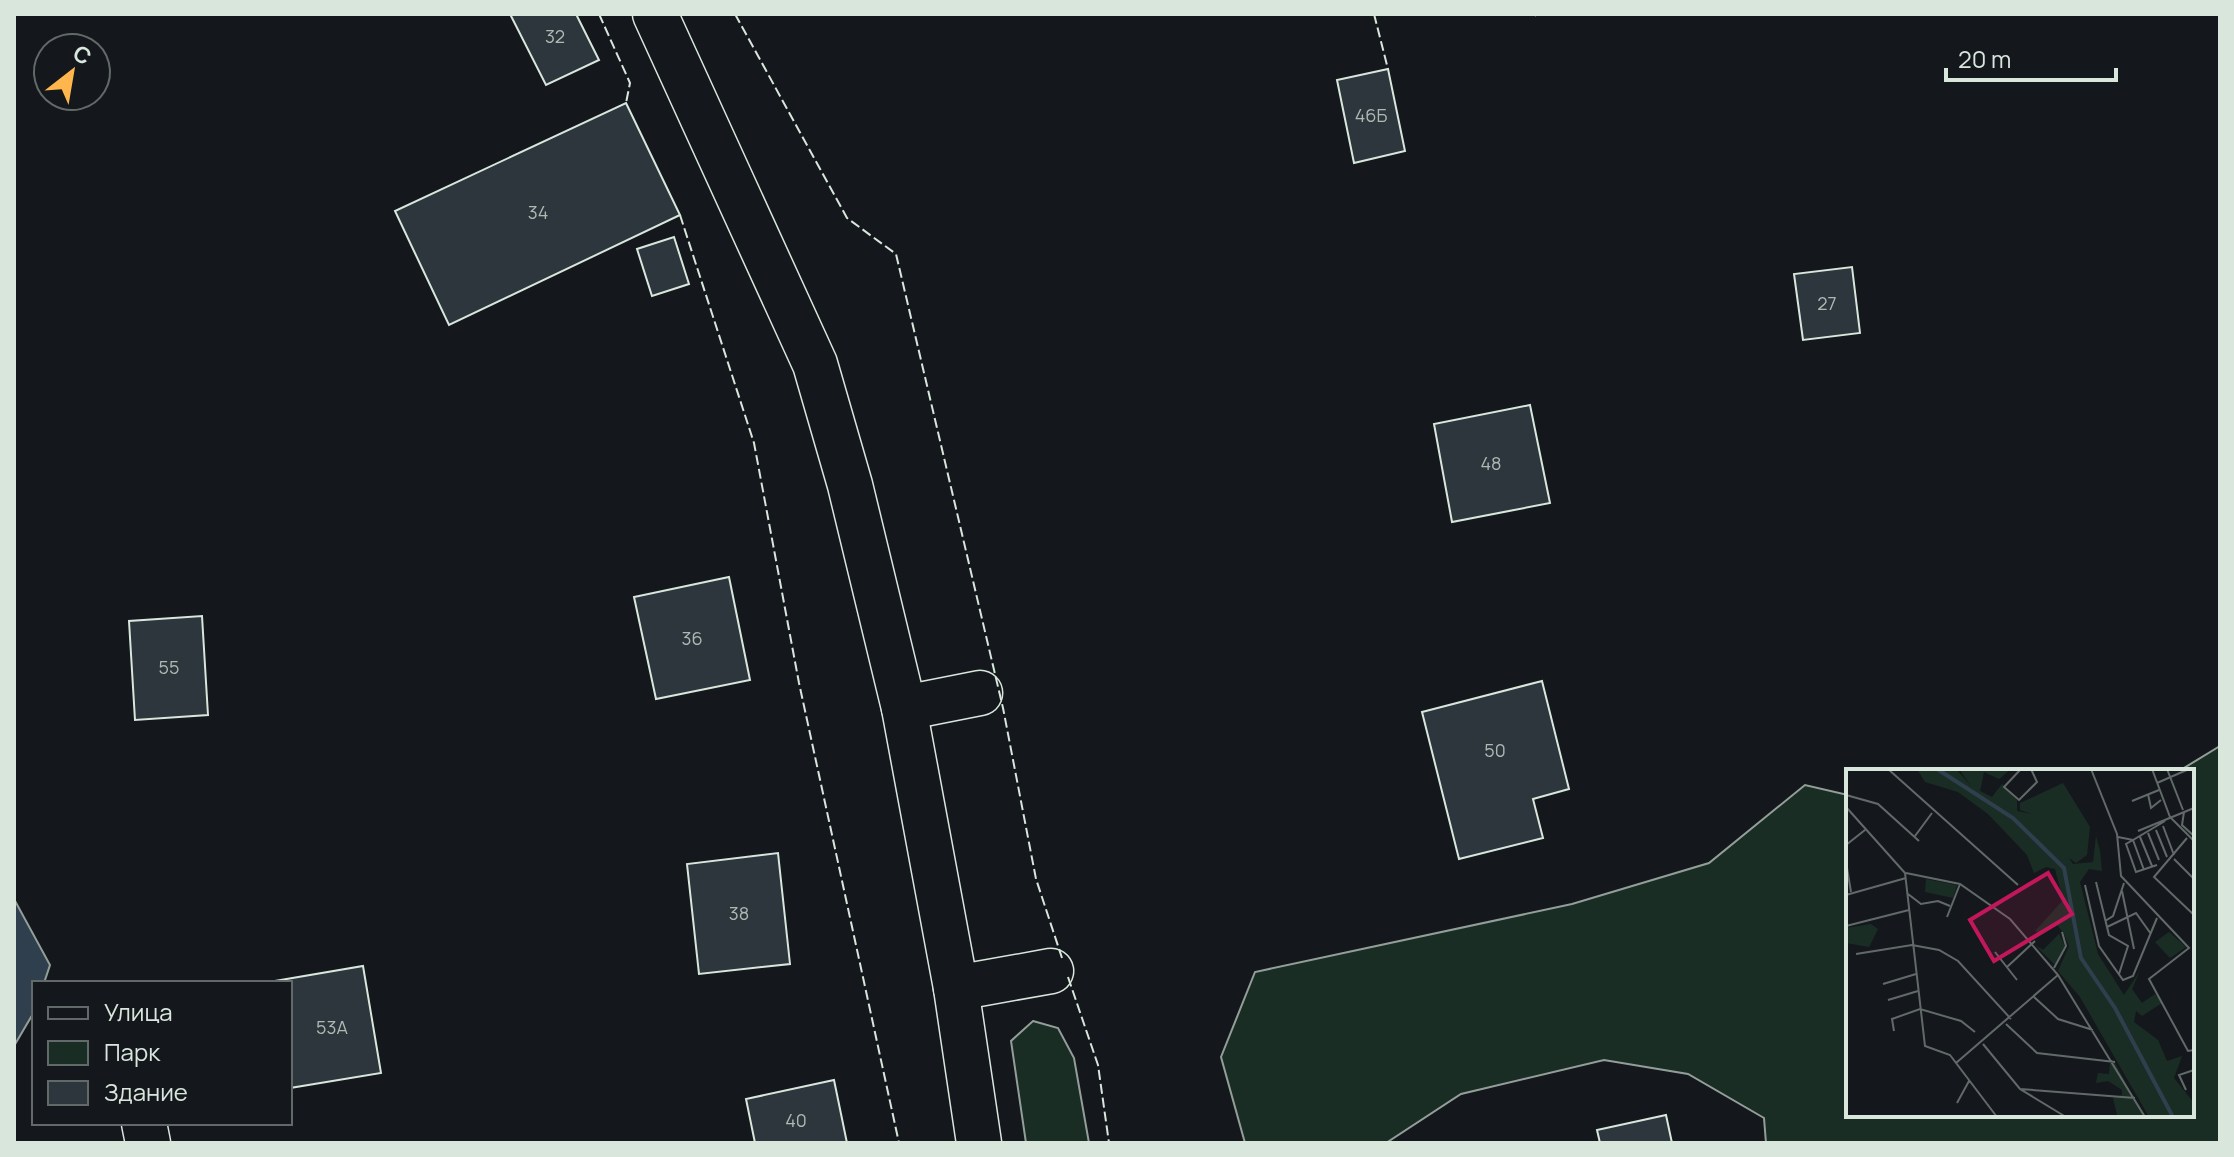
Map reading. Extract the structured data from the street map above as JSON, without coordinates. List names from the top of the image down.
{
  "house_numbers": [
    "32",
    "46Б",
    "34",
    "27",
    "48",
    "36",
    "55",
    "50",
    "38",
    "53А",
    "40"
  ],
  "legend": ["Улица", "Парк", "Здание"],
  "scale_bar": "20 m",
  "north": "top right"
}
